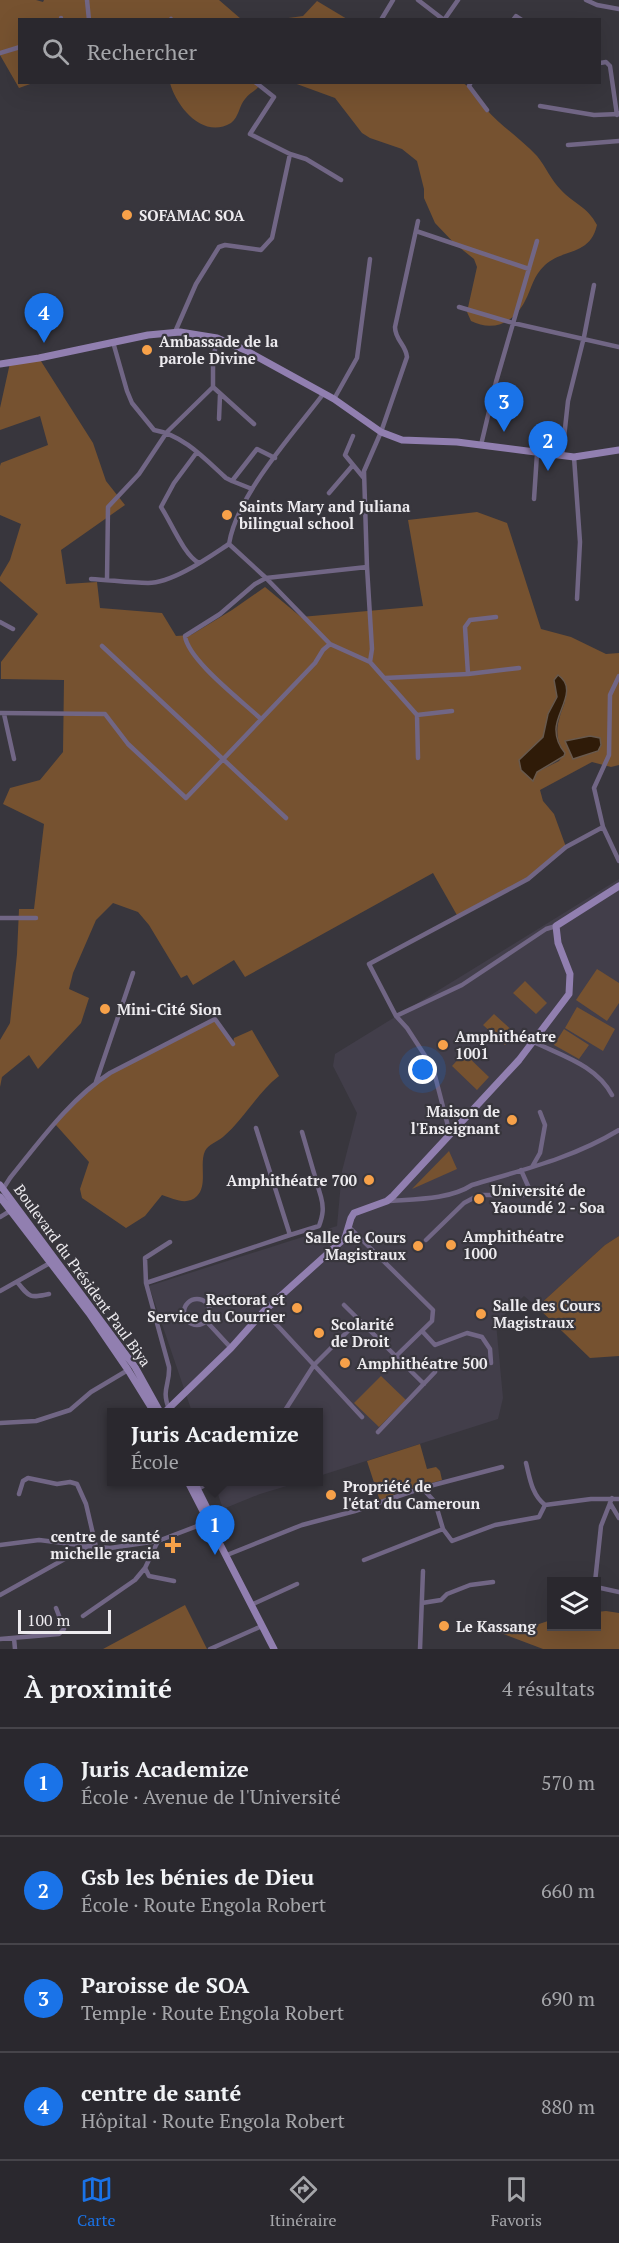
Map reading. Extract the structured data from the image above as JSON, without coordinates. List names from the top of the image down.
{
  "streets": {
    "street": ["Boulevard du Président Paul Biya"]
  },
  "places": {
    "other": [
      "SOFAMAC SOA",
      "Ambassade de la parole Divine",
      "Saints Mary and Juliana bilingual school",
      "Mini-Cité Sion",
      "Amphithéatre 1001",
      "Maison de l'Enseignant",
      "Amphithéatre 700",
      "Université de Yaoundé 2 - Soa",
      "Amphithéatre 1000",
      "Salle de Cours Magistraux",
      "Rectorat et Service du Courrier",
      "Salle des Cours Magistraux",
      "Scolarité de Droit",
      "Amphithéatre 500",
      "Propriété de l'état du Cameroun",
      "Le Kassang"
    ],
    "health": ["centre de santé michelle gracia"]
  },
  "scale_bar": "100 m",
  "page": {
    "search": "Rechercher",
    "pins": [
      "4",
      "3",
      "2",
      "1"
    ],
    "popup": ["Juris Academize", "École"],
    "scale": "100 m",
    "heading": ["À proximité", "4 résultats"],
    "list": [
      {
        "mark": "1",
        "name": "Juris Academize",
        "note": "École · Avenue de l'Université",
        "value": "570 m"
      },
      {
        "mark": "2",
        "name": "Gsb les bénies de Dieu",
        "note": "École · Route Engola Robert",
        "value": "660 m"
      },
      {
        "mark": "3",
        "name": "Paroisse de SOA",
        "note": "Temple · Route Engola Robert",
        "value": "690 m"
      },
      {
        "mark": "4",
        "name": "centre de santé",
        "note": "Hôpital · Route Engola Robert",
        "value": "880 m"
      }
    ],
    "nav": ["Carte", "Itinéraire", "Favoris"]
  }
}
